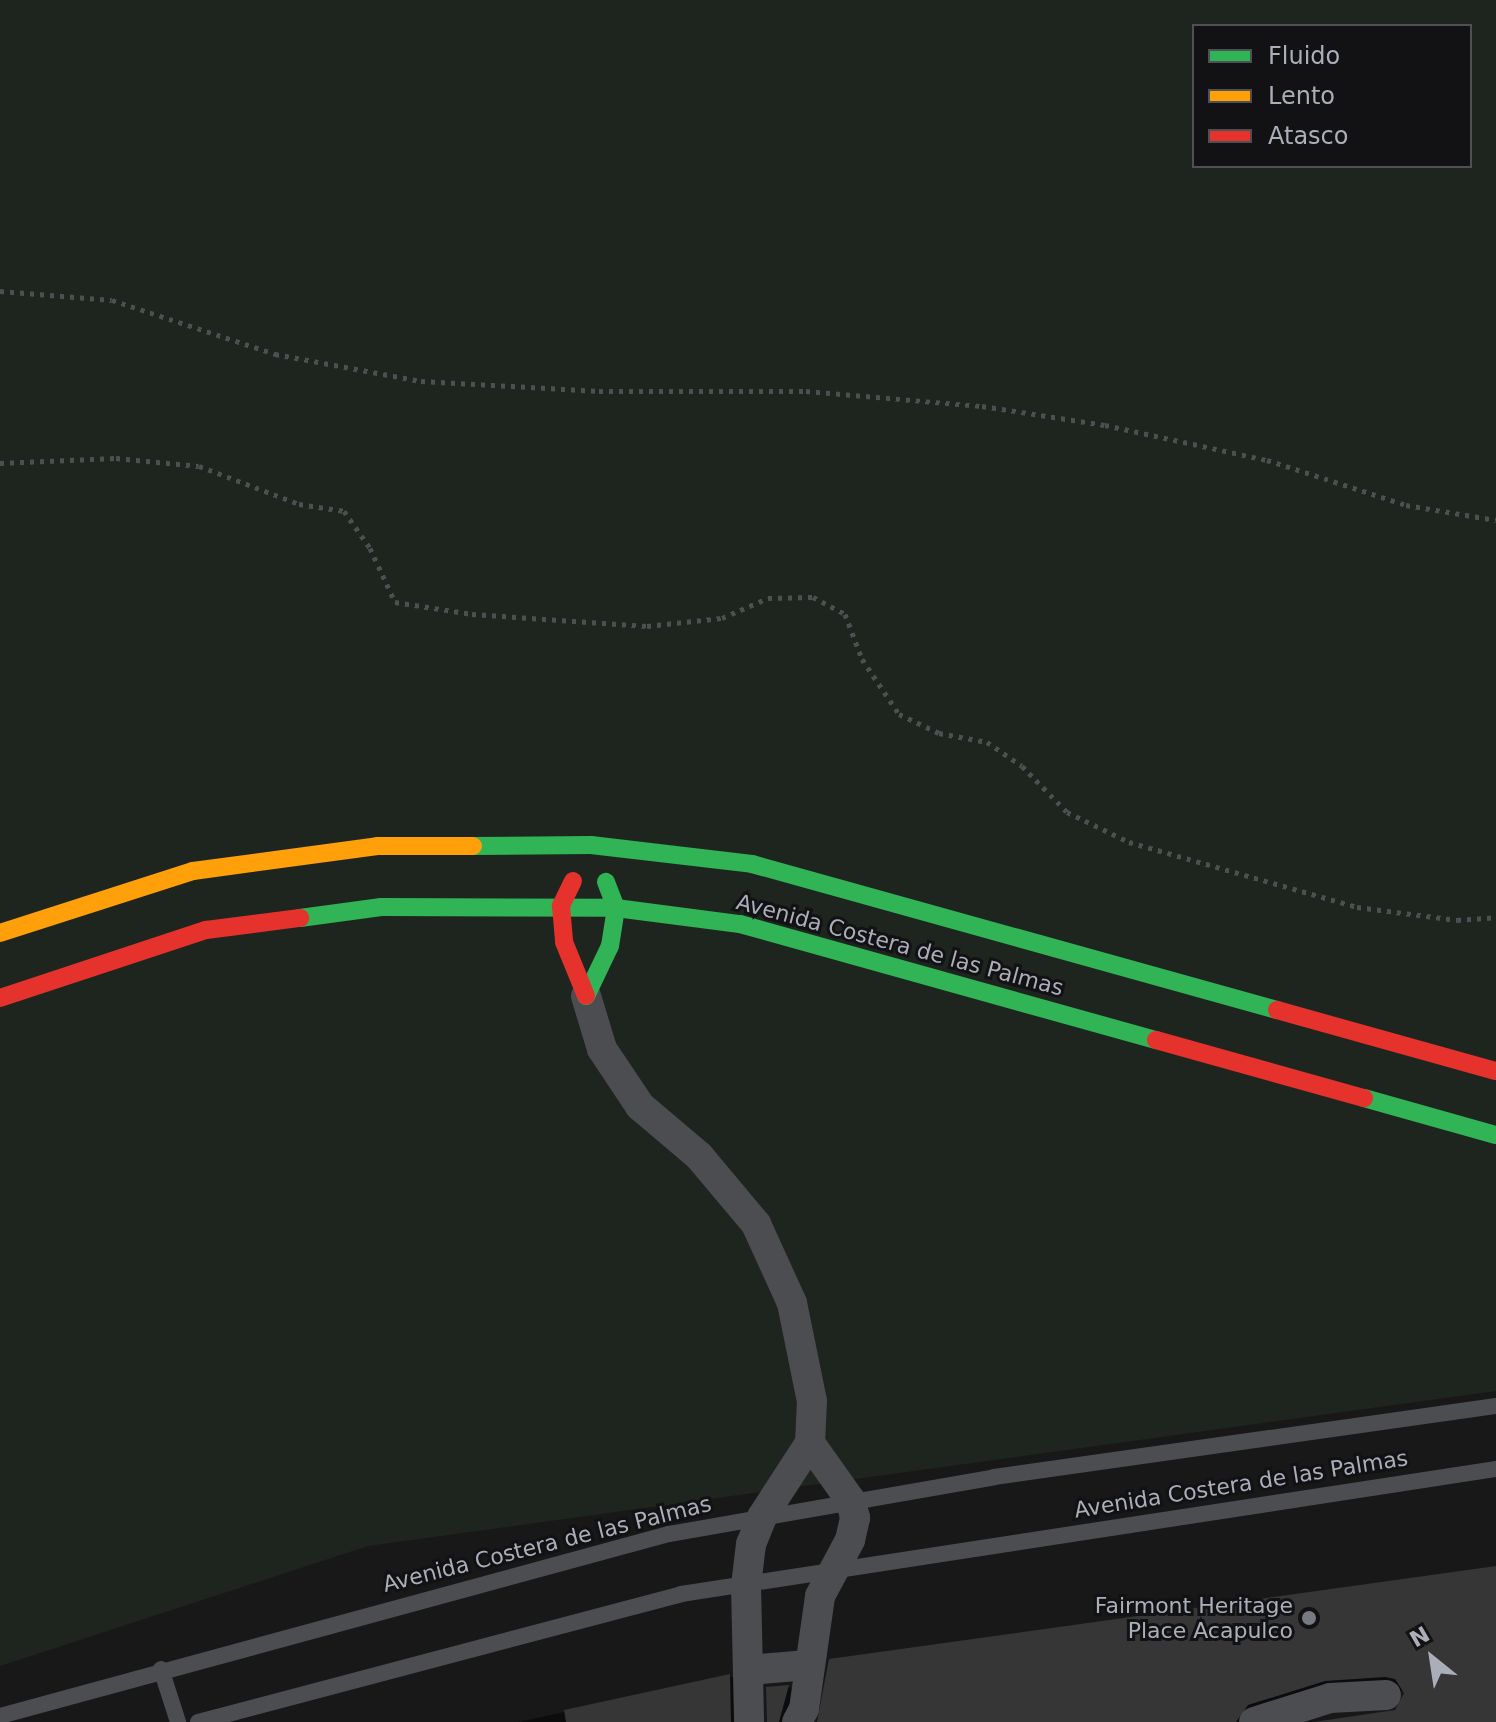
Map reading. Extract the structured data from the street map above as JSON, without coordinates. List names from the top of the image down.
{
  "streets": {
    "main road": ["Avenida Costera de las Palmas"]
  },
  "places": ["Fairmont Heritage Place Acapulco"],
  "legend": ["Fluido", "Lento", "Atasco"],
  "north": "top left"
}
